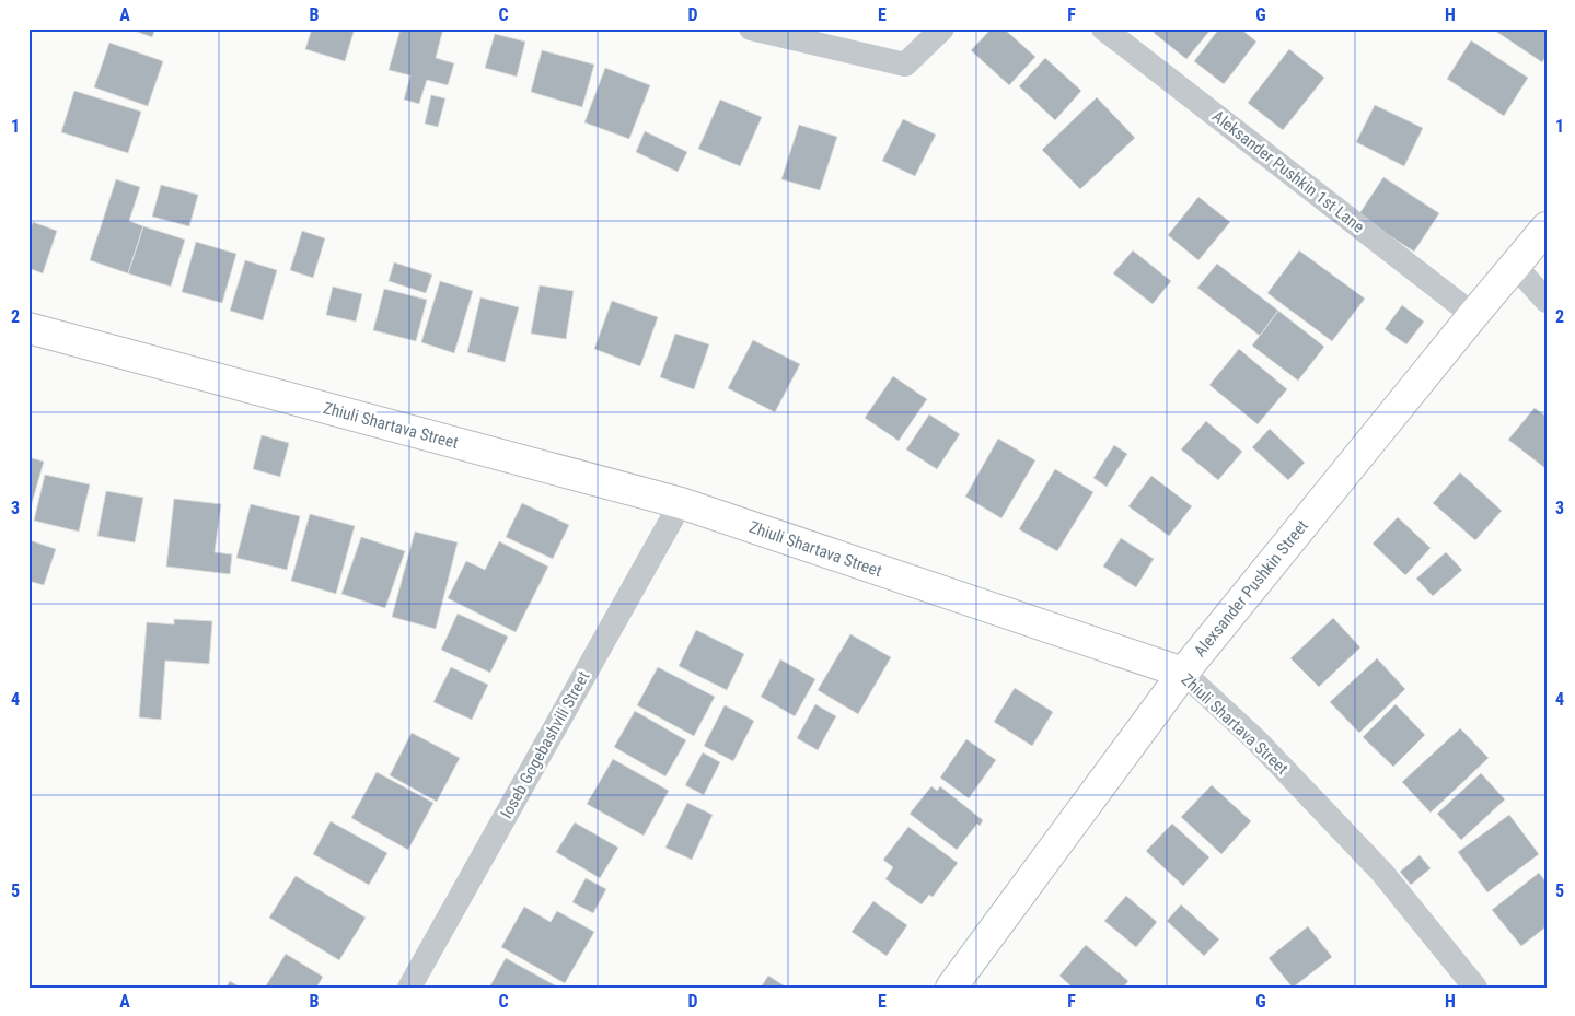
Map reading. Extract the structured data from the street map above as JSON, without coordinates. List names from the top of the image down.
{
  "streets": {
    "street": [
      "Aleksander Pushkin 1st Lane",
      "Zhiuli Shartava Street",
      "Alexsander Pushkin Street",
      "Ioseb Gogebashvili Street"
    ]
  },
  "crossings": [
    ["Aleksander Pushkin 1st Lane", "Alexsander Pushkin Street"],
    ["Zhiuli Shartava Street", "Alexsander Pushkin Street"],
    ["Zhiuli Shartava Street", "Ioseb Gogebashvili Street"]
  ],
  "grid": {
    "columns": [
      "A",
      "B",
      "C",
      "D",
      "E",
      "F",
      "G",
      "H"
    ],
    "rows": [
      "1",
      "2",
      "3",
      "4",
      "5"
    ]
  }
}
